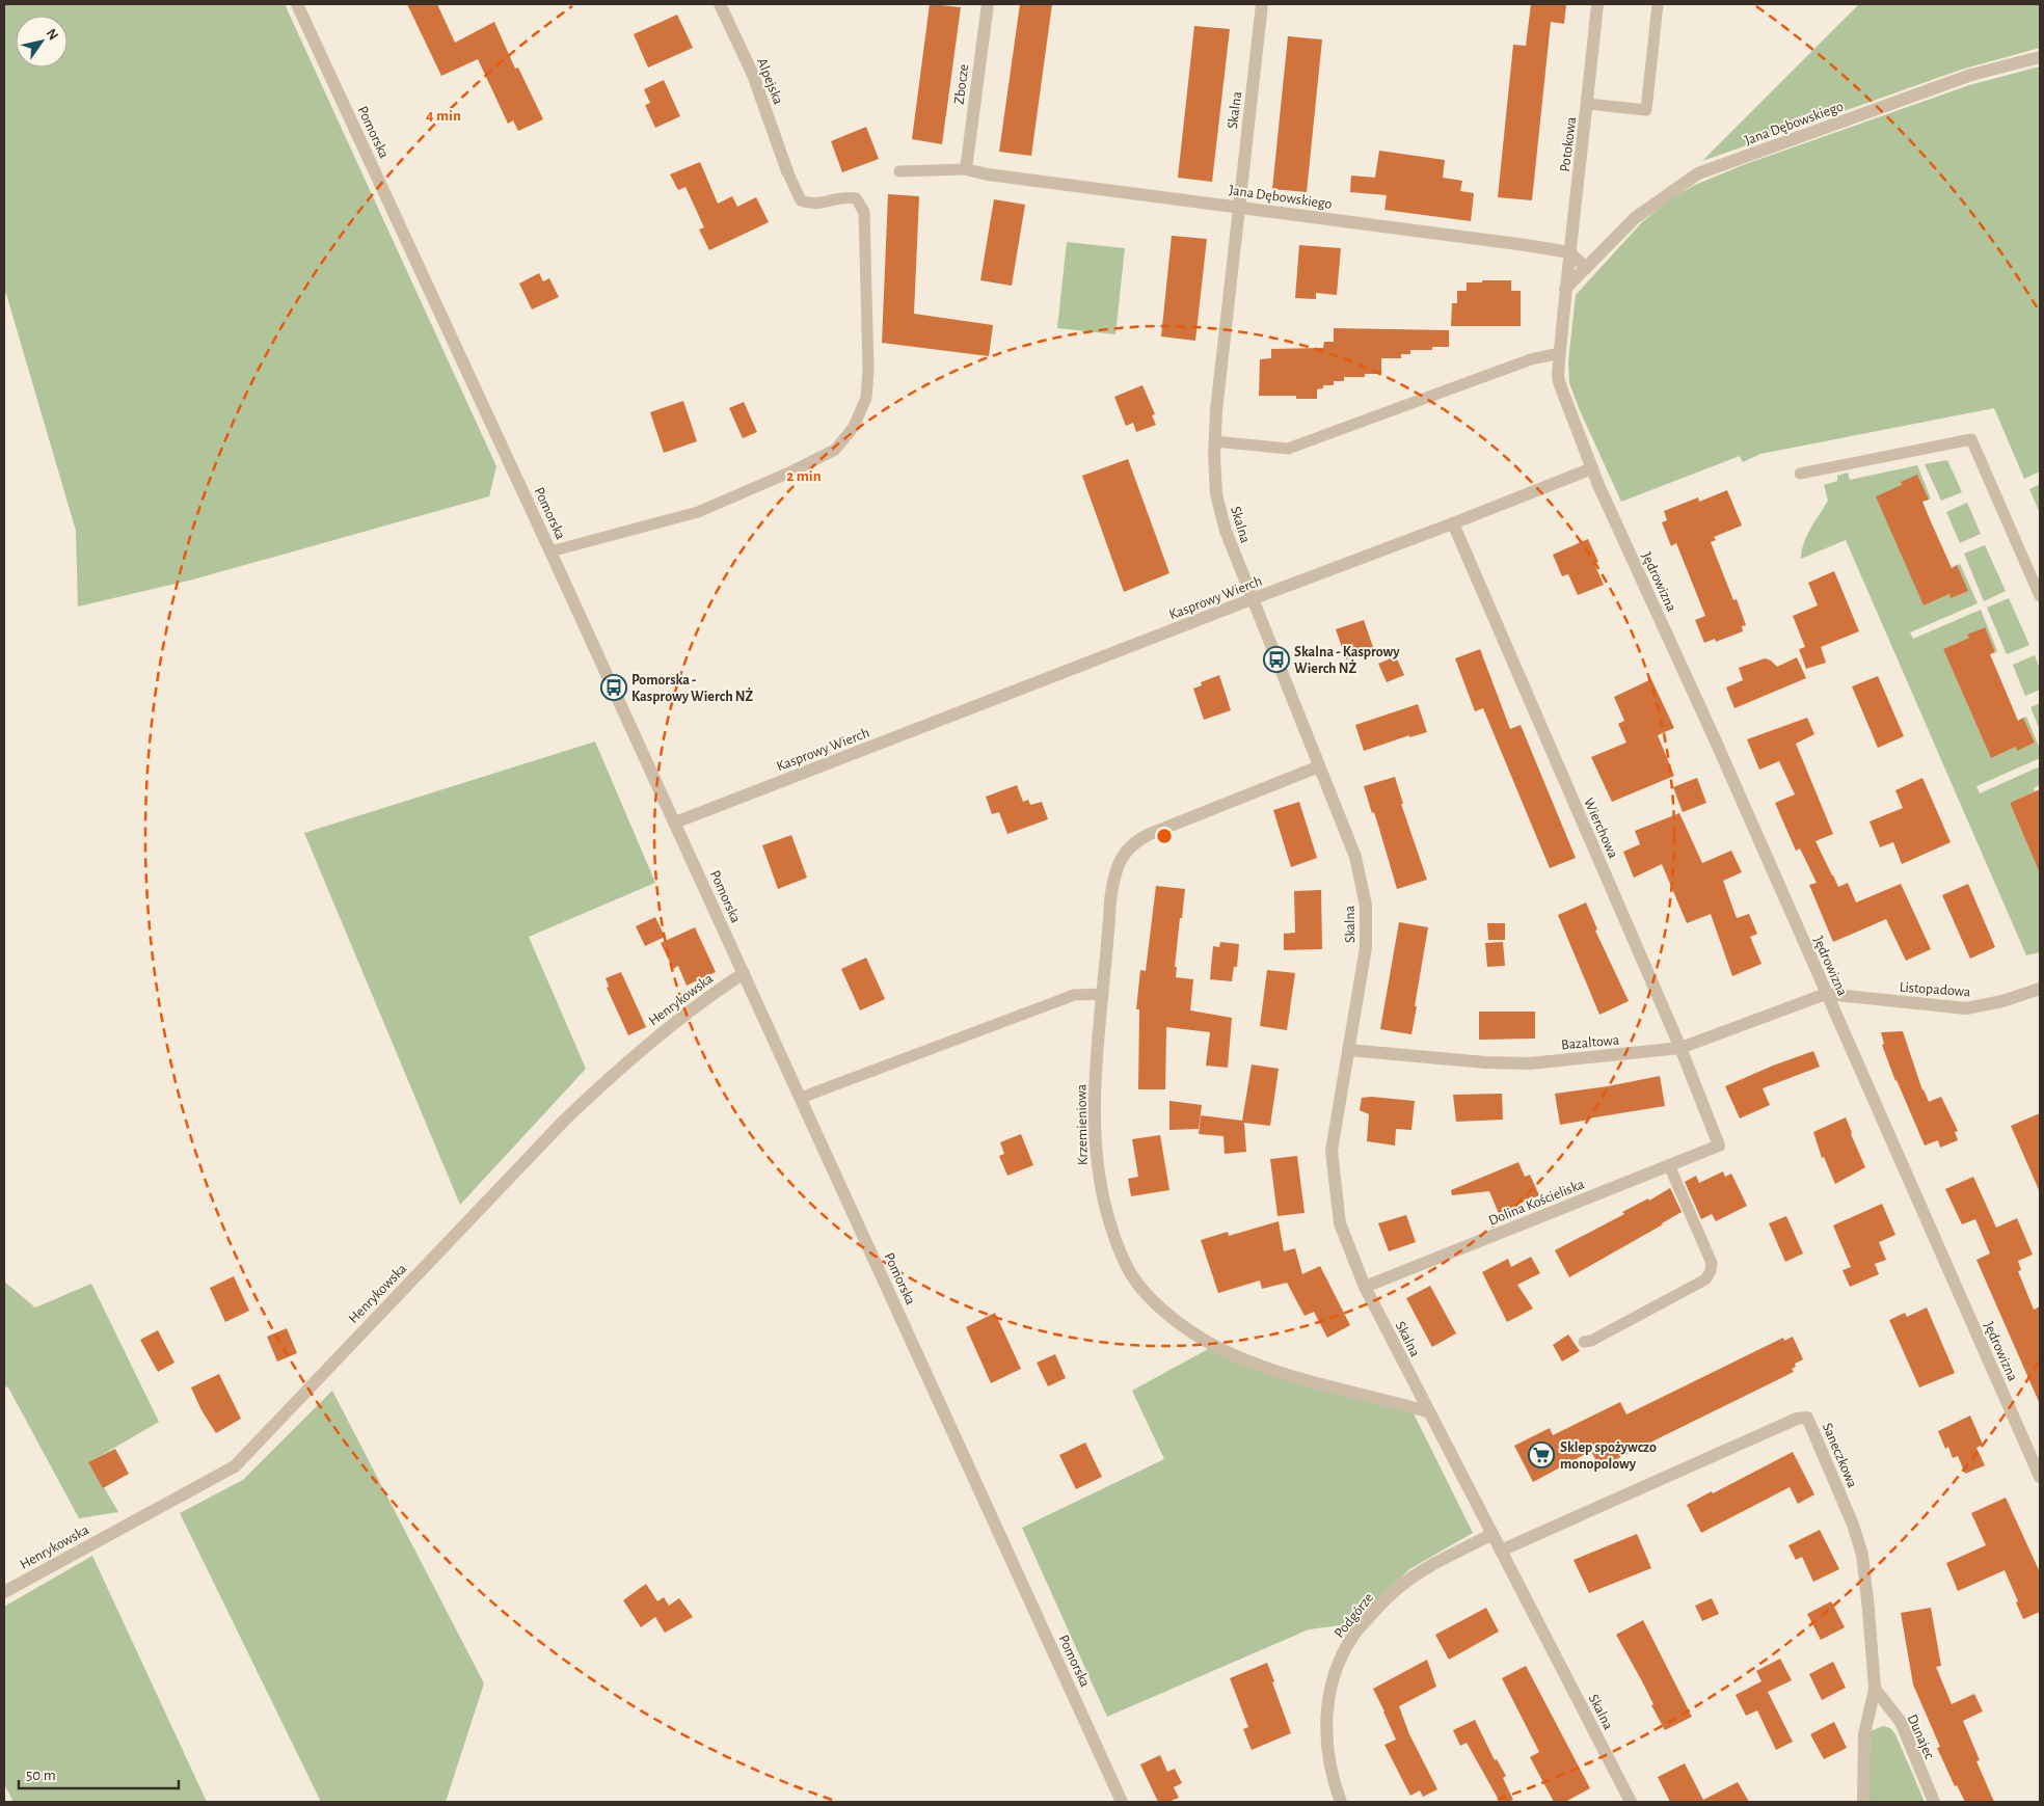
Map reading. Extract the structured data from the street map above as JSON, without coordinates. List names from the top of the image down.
{
  "streets": {
    "street": [
      "Alpejska",
      "Zbocze",
      "Skalna",
      "Jana Dębowskiego",
      "Pomorska",
      "Potokowa",
      "Jędrowizna",
      "Kasprowy Wierch",
      "Wierchowa",
      "Listopadowa",
      "Henrykowska",
      "Bazaltowa",
      "Krzemieniowa",
      "Dolina Kościeliska",
      "Saneczkowa",
      "Podgórze",
      "Dunajec"
    ]
  },
  "crossings": [
    ["Zbocze", "Jana Dębowskiego"],
    ["Skalna", "Jana Dębowskiego"],
    ["Skalna", "Kasprowy Wierch"],
    ["Skalna", "Bazaltowa"],
    ["Skalna", "Krzemieniowa"],
    ["Skalna", "Dolina Kościeliska"],
    ["Skalna", "Saneczkowa"],
    ["Skalna", "Podgórze"],
    ["Jana Dębowskiego", "Potokowa"],
    ["Pomorska", "Kasprowy Wierch"],
    ["Pomorska", "Henrykowska"],
    ["Jędrowizna", "Kasprowy Wierch"],
    ["Jędrowizna", "Listopadowa"],
    ["Jędrowizna", "Bazaltowa"],
    ["Kasprowy Wierch", "Wierchowa"],
    ["Wierchowa", "Bazaltowa"],
    ["Wierchowa", "Dolina Kościeliska"],
    ["Listopadowa", "Bazaltowa"],
    ["Saneczkowa", "Dunajec"]
  ],
  "places": {
    "bus stop": ["Skalna - Kasprowy Wierch NŻ", "Pomorska - Kasprowy Wierch NŻ"],
    "supermarket": ["Sklep spożywczo monopolowy"]
  },
  "scale_bar": "50 m",
  "north": "top right",
  "rings": ["4 min", "2 min"]
}
